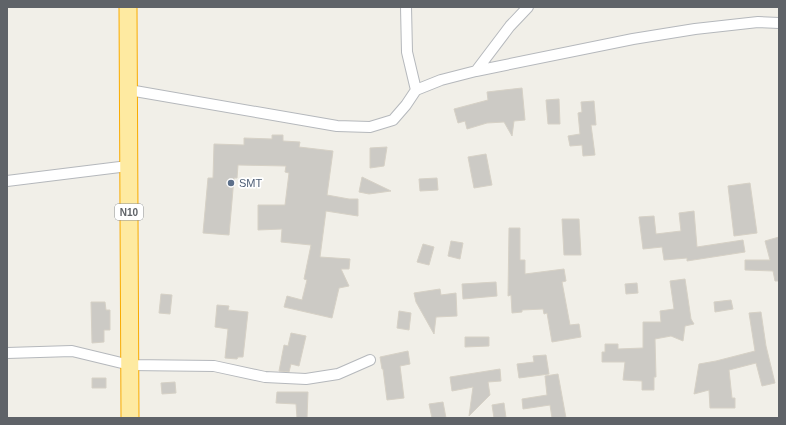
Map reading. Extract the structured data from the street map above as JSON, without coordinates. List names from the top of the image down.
{
  "streets": {
    "highway": ["N10"]
  },
  "places": ["SMT"]
}
